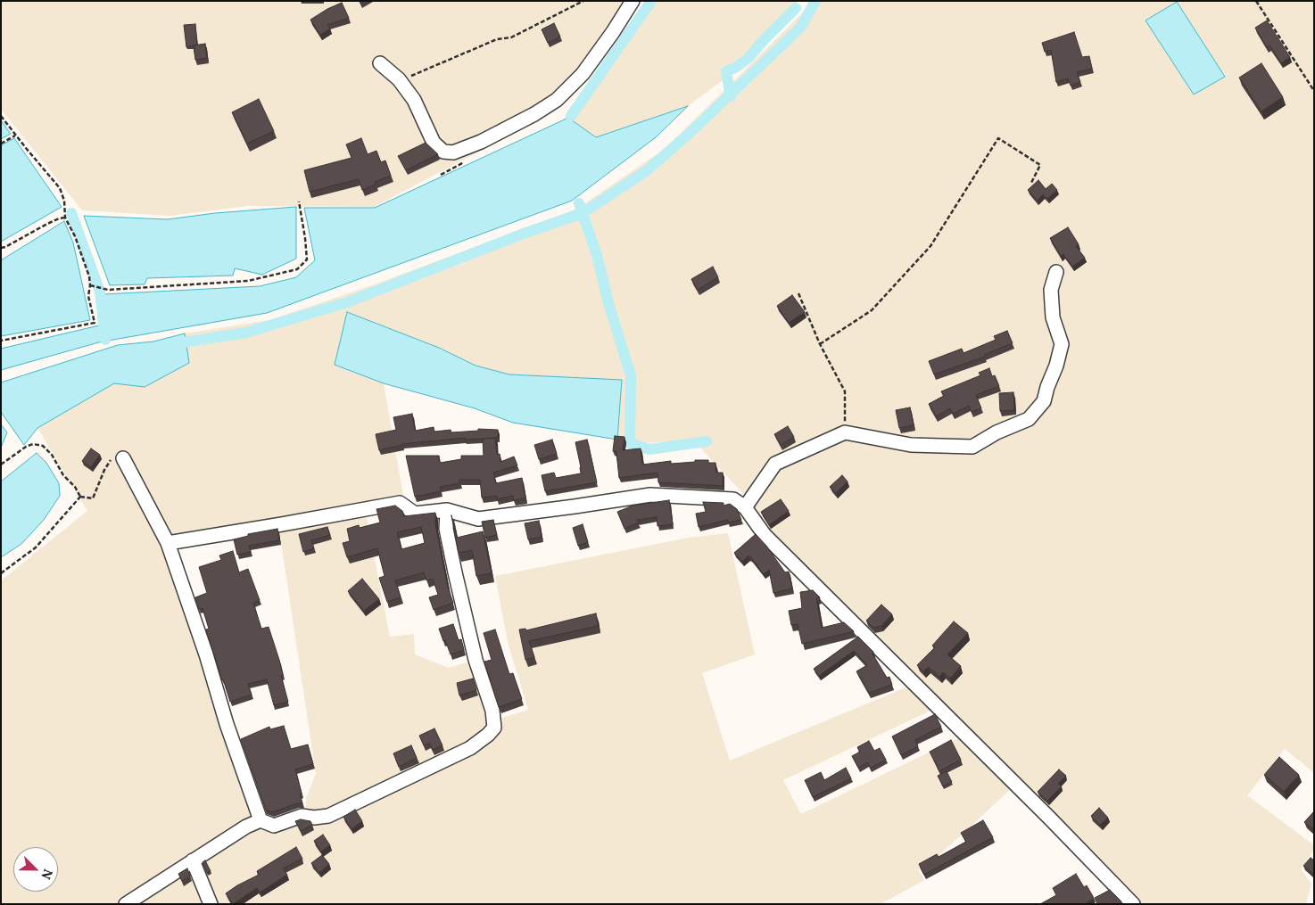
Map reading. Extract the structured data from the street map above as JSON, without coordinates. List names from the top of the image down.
{
  "north": "bottom right"
}
